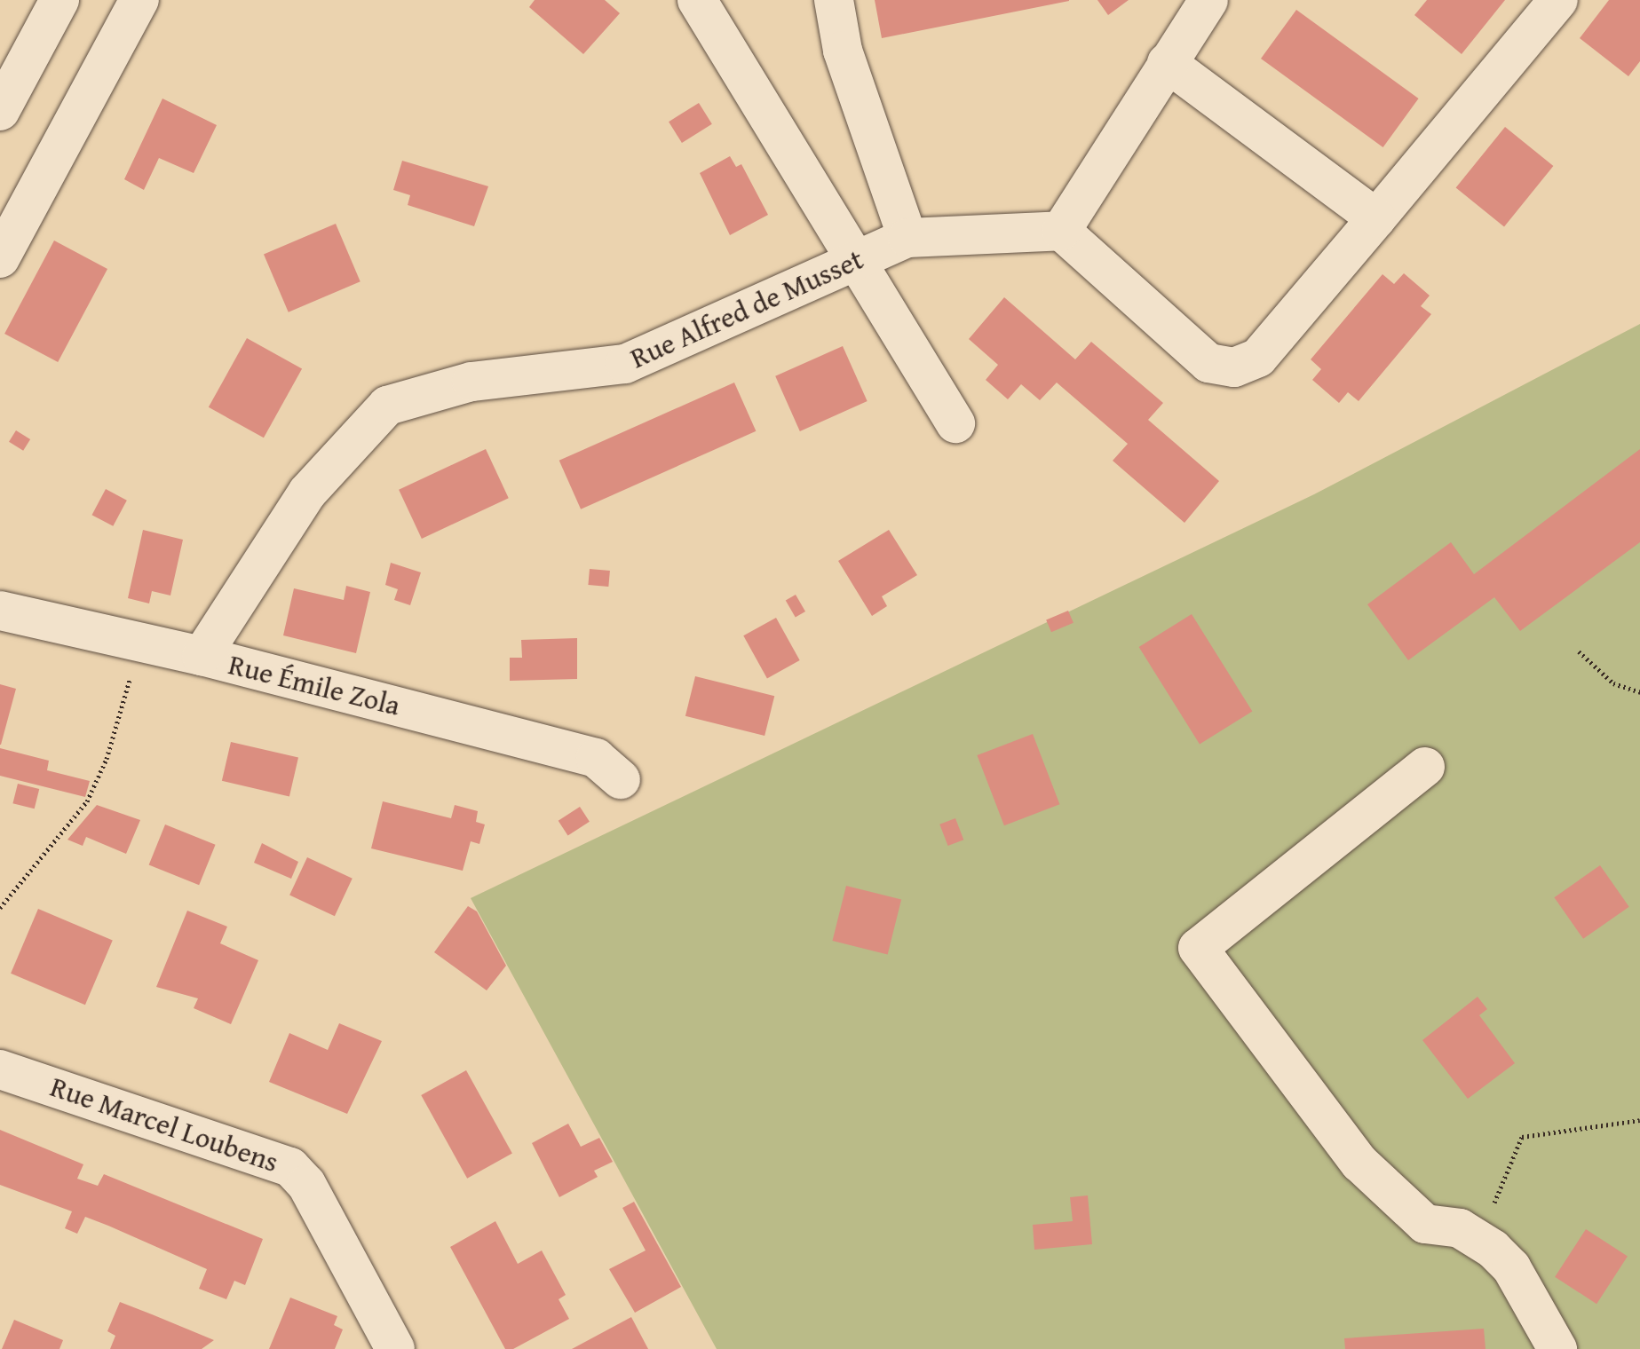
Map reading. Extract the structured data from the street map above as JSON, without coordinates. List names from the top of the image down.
{
  "streets": {
    "street": ["Rue Alfred de Musset", "Rue Émile Zola", "Rue Marcel Loubens"]
  },
  "crossings": [
    ["Rue Alfred de Musset", "Rue Émile Zola"]
  ]
}
